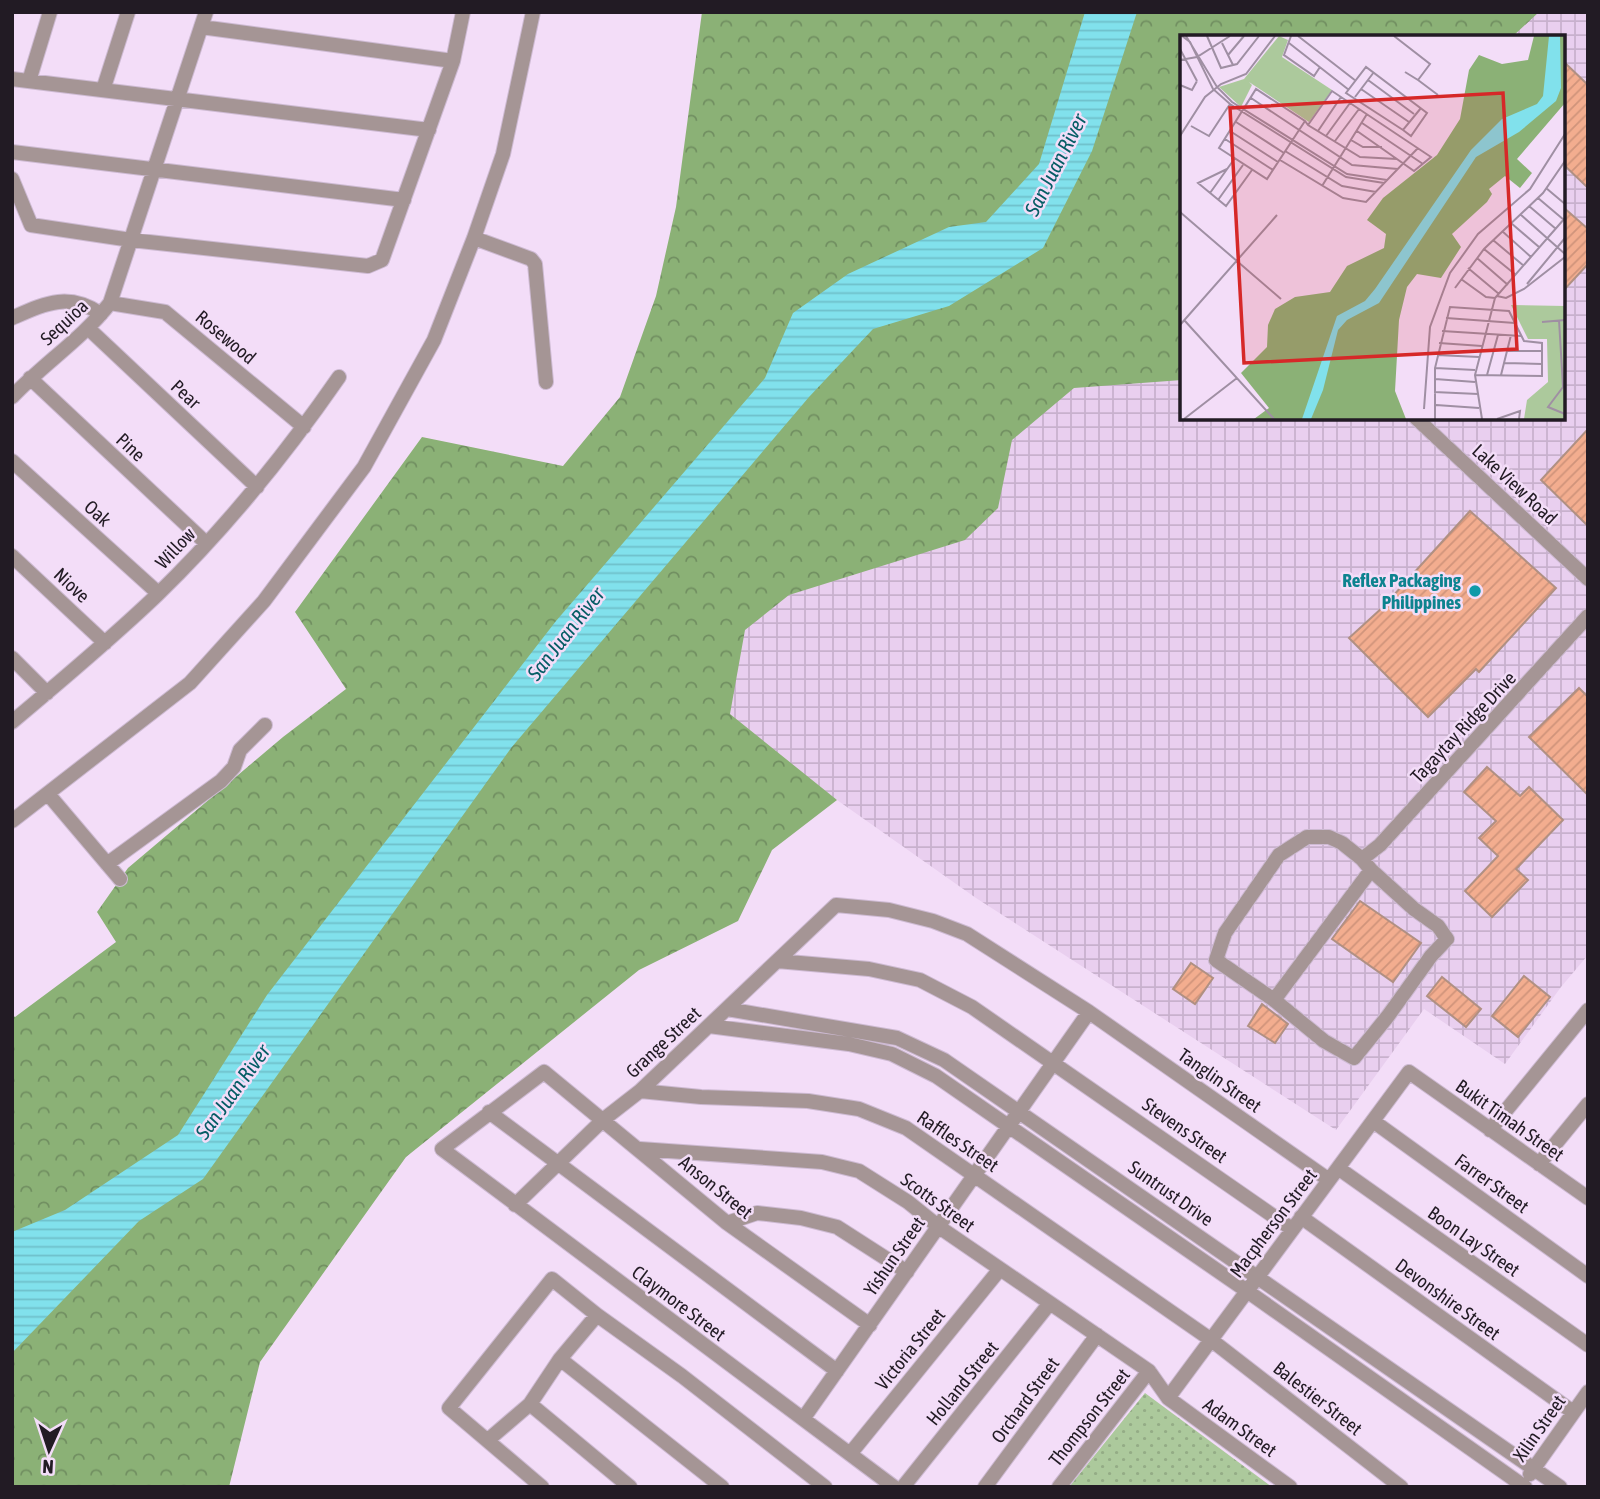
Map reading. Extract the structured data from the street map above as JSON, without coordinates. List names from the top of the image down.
{
  "streets": {
    "street": [
      "Sequioa",
      "Rosewood",
      "Pear",
      "Pine",
      "Lake View Road",
      "Oak",
      "Willow",
      "Niove",
      "Tagaytay Ridge Drive",
      "Grange Street",
      "Tanglin Street",
      "Bukit Timah Street",
      "Stevens Street",
      "Raffles Street",
      "Farrer Street",
      "Anson Street",
      "Suntrust Drive",
      "Scotts Street",
      "Macpherson Street",
      "Boon Lay Street",
      "Yishun Street",
      "Devonshire Street",
      "Claymore Street",
      "Victoria Street",
      "Holland Street",
      "Balestier Street",
      "Orchard Street",
      "Thompson Street",
      "Adam Street",
      "Xilin Street"
    ]
  },
  "crossings": [
    ["Sequioa", "Rosewood"],
    ["Sequioa", "Pear"],
    ["Sequioa", "Pine"],
    ["Rosewood", "Willow"],
    ["Pear", "Willow"],
    ["Pine", "Willow"],
    ["Oak", "Willow"],
    ["Willow", "Niove"],
    ["Grange Street", "Tanglin Street"],
    ["Grange Street", "Stevens Street"],
    ["Grange Street", "Raffles Street"],
    ["Grange Street", "Anson Street"],
    ["Grange Street", "Suntrust Drive"],
    ["Grange Street", "Claymore Street"],
    ["Tanglin Street", "Macpherson Street"],
    ["Tanglin Street", "Yishun Street"],
    ["Bukit Timah Street", "Macpherson Street"],
    ["Stevens Street", "Macpherson Street"],
    ["Stevens Street", "Yishun Street"],
    ["Raffles Street", "Macpherson Street"],
    ["Raffles Street", "Yishun Street"],
    ["Raffles Street", "Balestier Street"],
    ["Farrer Street", "Macpherson Street"],
    ["Anson Street", "Scotts Street"],
    ["Anson Street", "Yishun Street"],
    ["Anson Street", "Claymore Street"],
    ["Suntrust Drive", "Macpherson Street"],
    ["Suntrust Drive", "Yishun Street"],
    ["Suntrust Drive", "Xilin Street"],
    ["Scotts Street", "Macpherson Street"],
    ["Scotts Street", "Yishun Street"],
    ["Scotts Street", "Victoria Street"],
    ["Scotts Street", "Holland Street"],
    ["Scotts Street", "Orchard Street"],
    ["Scotts Street", "Thompson Street"],
    ["Scotts Street", "Adam Street"],
    ["Macpherson Street", "Boon Lay Street"],
    ["Macpherson Street", "Devonshire Street"],
    ["Macpherson Street", "Balestier Street"],
    ["Macpherson Street", "Adam Street"],
    ["Yishun Street", "Claymore Street"],
    ["Devonshire Street", "Xilin Street"],
    ["Claymore Street", "Victoria Street"]
  ],
  "water": ["San Juan River"],
  "places": ["Reflex Packaging Philippines"],
  "north": "bottom"
}
